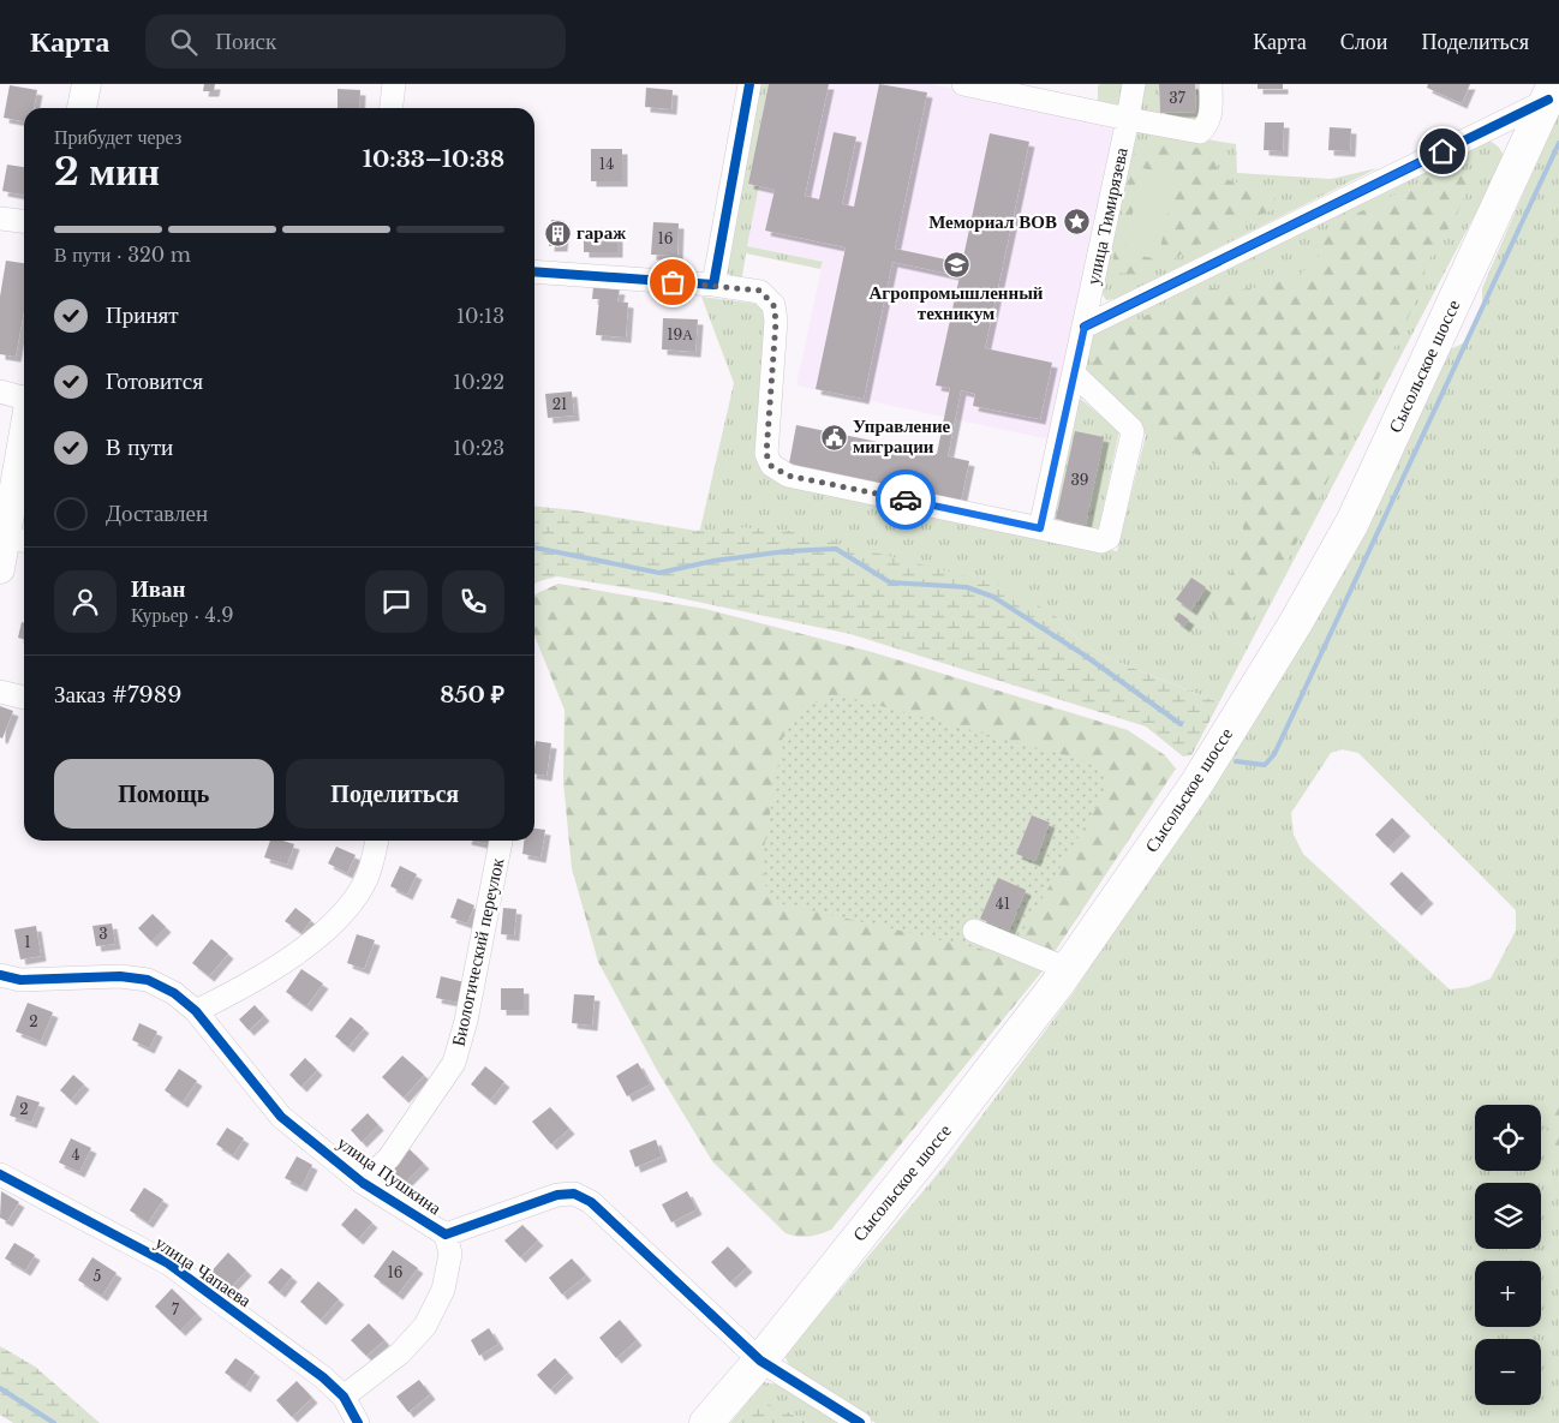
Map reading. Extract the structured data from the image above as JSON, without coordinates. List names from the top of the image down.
{
  "streets": {
    "highway": ["Сысольское шоссе"],
    "street": [
      "улица Тимирязева",
      "Биологический переулок",
      "улица Пушкина",
      "улица Чапаева"
    ]
  },
  "crossings": [
    ["Сысольское шоссе", "улица Пушкина"],
    ["Биологический переулок", "улица Пушкина"]
  ],
  "places": {
    "place": ["Мемориал ВОВ"],
    "building": ["гараж"],
    "school or university": ["Агропромышленный техникум"],
    "public building": ["Управление миграции"]
  },
  "house_numbers": [
    "37",
    "14",
    "16",
    "19А",
    "21",
    "39",
    "41",
    "3",
    "1",
    "2",
    "2",
    "4",
    "16",
    "5",
    "7"
  ],
  "page": {
    "header": "Карта",
    "search": "Поиск",
    "nav": ["Карта", "Слои", "Поделиться"],
    "heading": ["2 мин", "Прибудет через", "10:33–10:38"],
    "panel": [
      "Иван",
      "Курьер · 4.9",
      "Заказ #7989",
      "850 ₽"
    ],
    "bar": "В пути · 320 m",
    "list": [
      ["Принят", "10:13"],
      ["Готовится", "10:22"],
      ["В пути", "10:23"],
      "Доставлен"
    ],
    "buttons": ["Помощь", "Поделиться"],
    "map_buttons": ["+", "−"]
  }
}
